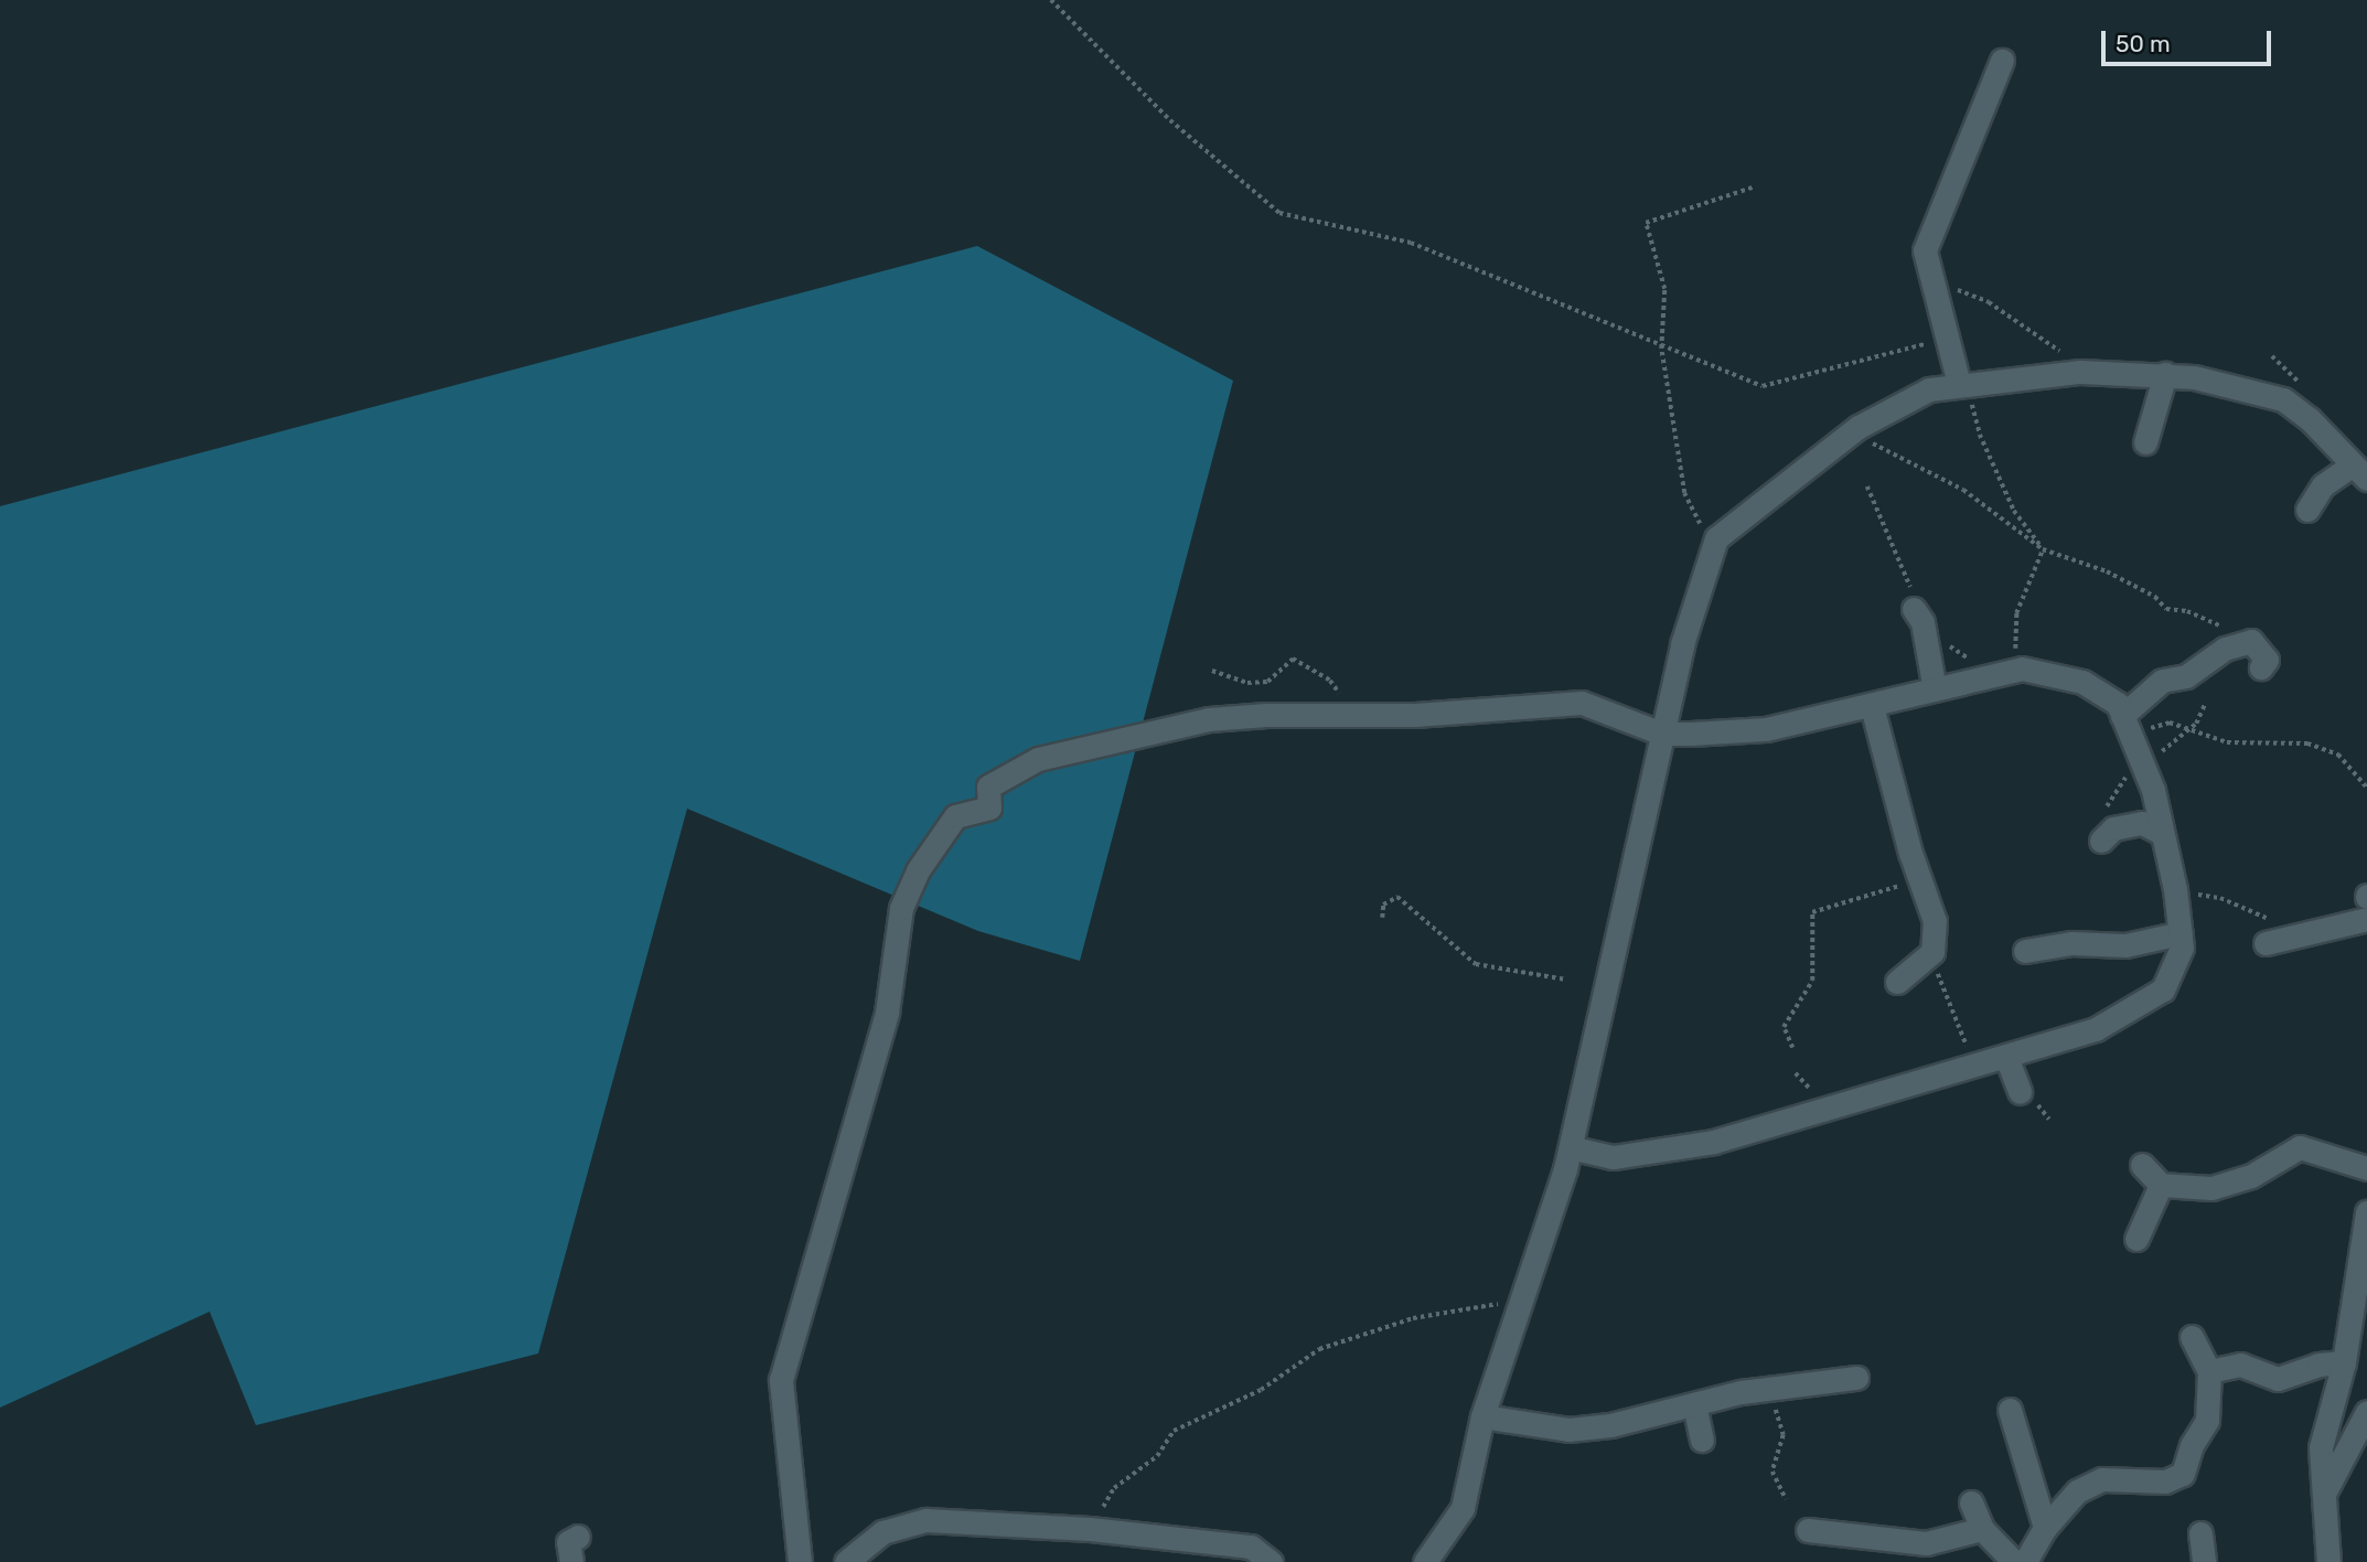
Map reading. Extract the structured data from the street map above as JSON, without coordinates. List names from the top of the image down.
{
  "scale_bar": "50 m"
}
